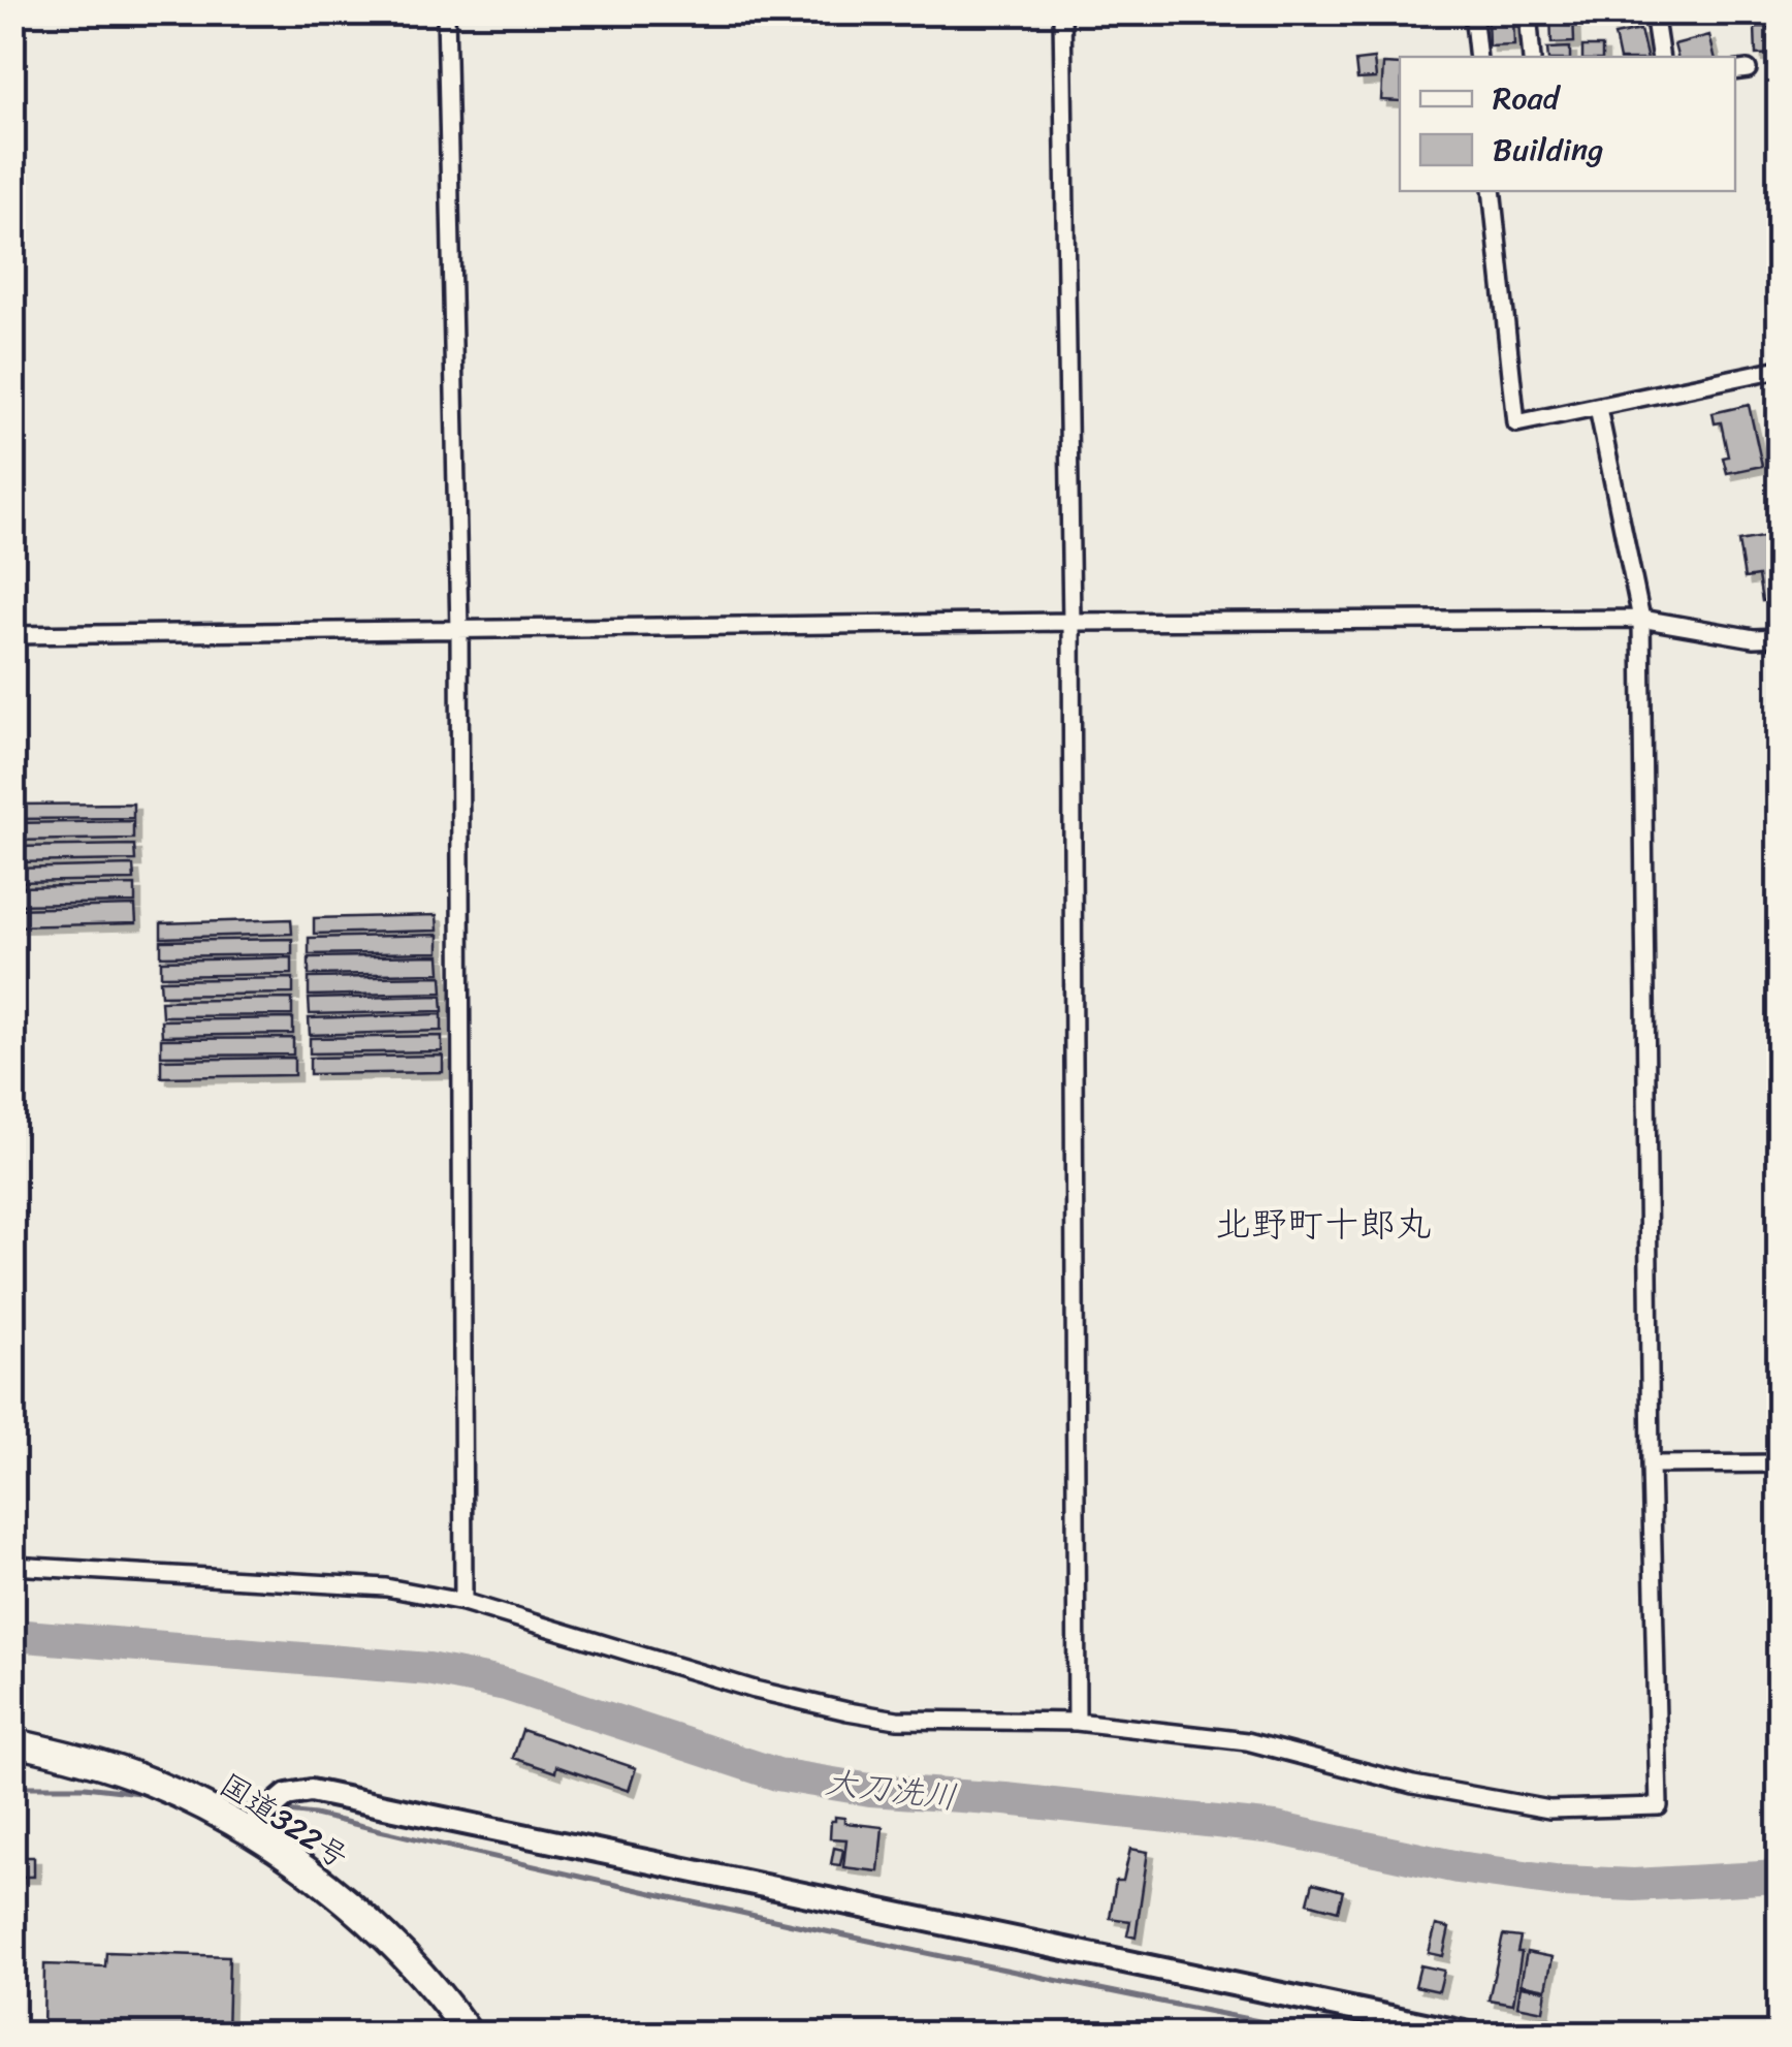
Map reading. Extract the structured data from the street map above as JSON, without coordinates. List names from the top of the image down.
{
  "streets": {
    "highway": ["国道322号"]
  },
  "districts": ["北野町十郎丸"],
  "water": ["大刀洗川"],
  "legend": ["Road", "Building"]
}
